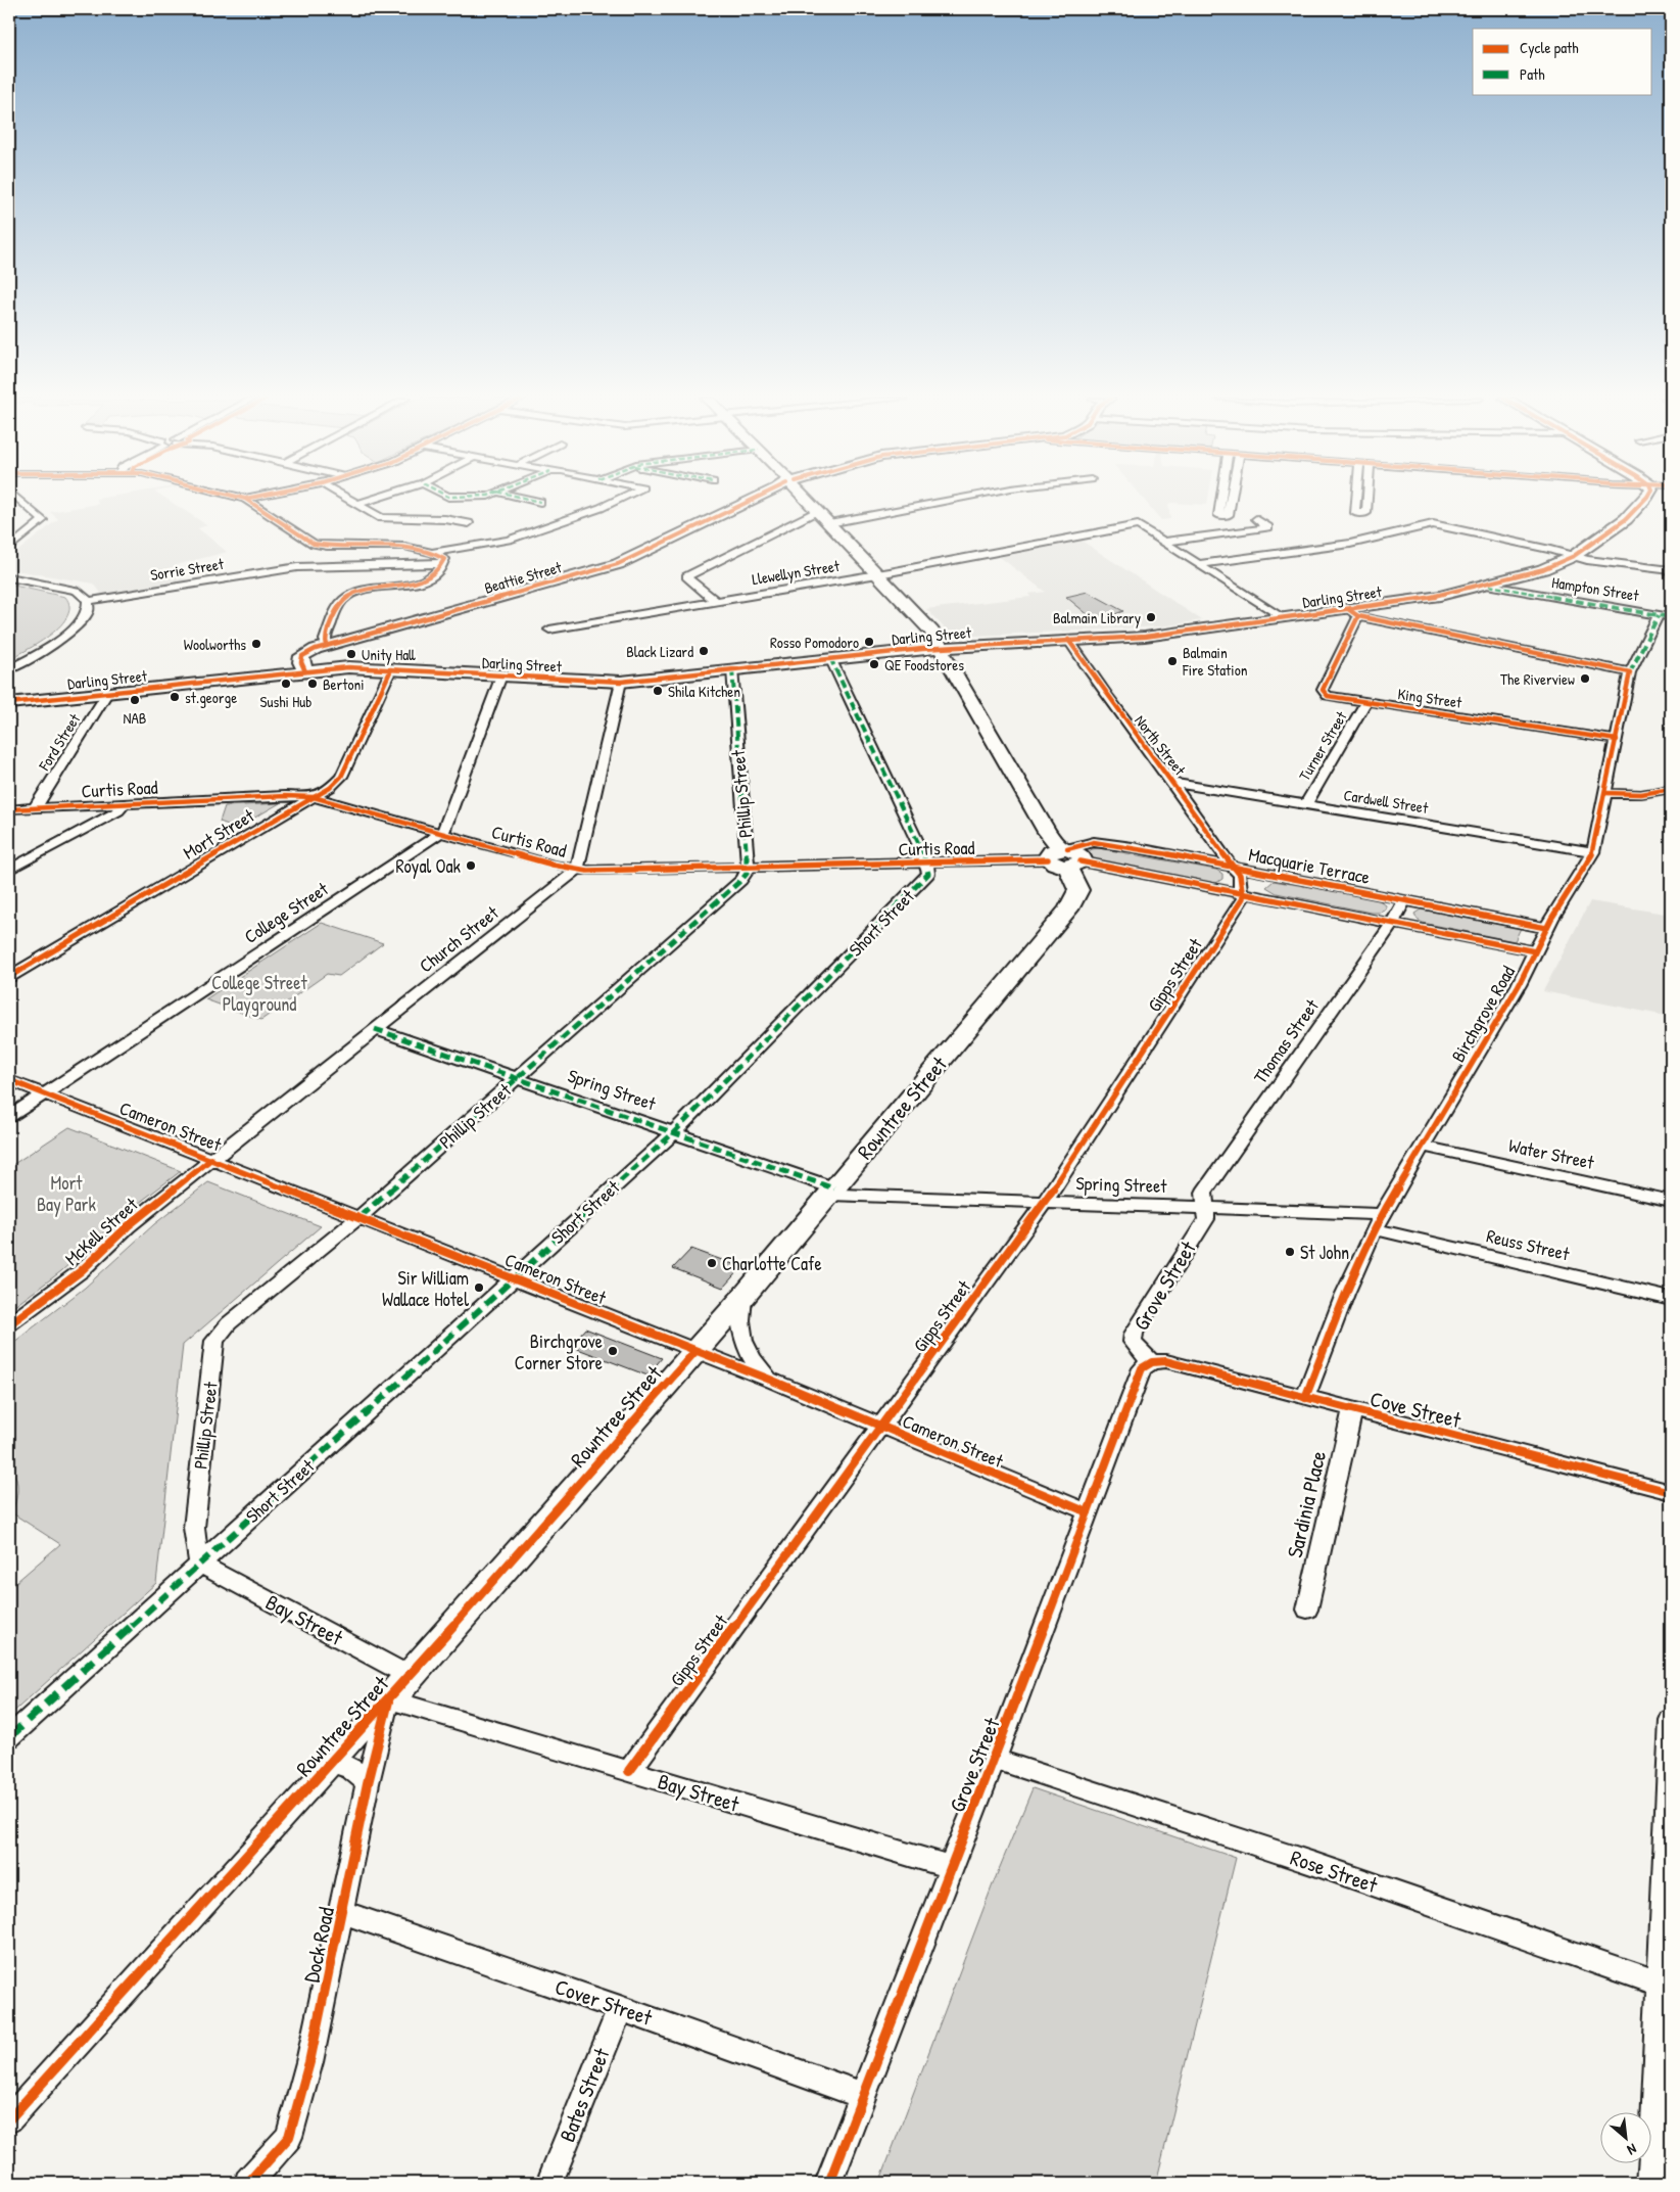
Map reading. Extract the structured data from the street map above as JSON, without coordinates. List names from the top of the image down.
{
  "streets": {
    "street": [
      "Sorrie Street",
      "Llewellyn Street",
      "Beattie Street",
      "Hampton Street",
      "Darling Street",
      "King Street",
      "Ford Street",
      "North Street",
      "Turner Street",
      "Curtis Road",
      "Phillip Street",
      "Cardwell Street",
      "Mort Street",
      "Macquarie Terrace",
      "College Street",
      "Short Street",
      "Church Street",
      "Gipps Street",
      "Birchgrove Road",
      "Thomas Street",
      "Spring Street",
      "Rowntree Street",
      "Cameron Street",
      "Water Street",
      "McKell Street",
      "Reuss Street",
      "Grove Street",
      "Cove Street",
      "Sardinia Place",
      "Bay Street",
      "Rose Street",
      "Dock Road",
      "Cover Street",
      "Bates Street"
    ]
  },
  "crossings": [
    ["Llewellyn Street", "Rowntree Street"],
    ["Beattie Street", "Darling Street"],
    ["Hampton Street", "Darling Street"],
    ["Hampton Street", "Birchgrove Road"],
    ["Darling Street", "King Street"],
    ["Darling Street", "Ford Street"],
    ["Darling Street", "North Street"],
    ["Darling Street", "Phillip Street"],
    ["Darling Street", "Mort Street"],
    ["Darling Street", "Rowntree Street"],
    ["King Street", "Turner Street"],
    ["King Street", "Birchgrove Road"],
    ["Ford Street", "Curtis Road"],
    ["North Street", "Cardwell Street"],
    ["North Street", "Macquarie Terrace"],
    ["Turner Street", "Cardwell Street"],
    ["Curtis Road", "Phillip Street"],
    ["Curtis Road", "Mort Street"],
    ["Curtis Road", "Macquarie Terrace"],
    ["Curtis Road", "College Street"],
    ["Curtis Road", "Short Street"],
    ["Curtis Road", "Church Street"],
    ["Curtis Road", "Rowntree Street"],
    ["Phillip Street", "Short Street"],
    ["Phillip Street", "Spring Street"],
    ["Phillip Street", "Cameron Street"],
    ["Phillip Street", "Bay Street"],
    ["Cardwell Street", "Birchgrove Road"],
    ["Macquarie Terrace", "Birchgrove Road"],
    ["Macquarie Terrace", "Thomas Street"],
    ["Macquarie Terrace", "Rowntree Street"],
    ["College Street", "Cameron Street"],
    ["Short Street", "Spring Street"],
    ["Short Street", "Cameron Street"],
    ["Short Street", "Bay Street"],
    ["Church Street", "Spring Street"],
    ["Church Street", "Cameron Street"],
    ["Church Street", "McKell Street"],
    ["Gipps Street", "Spring Street"],
    ["Gipps Street", "Cameron Street"],
    ["Gipps Street", "Bay Street"],
    ["Birchgrove Road", "Spring Street"],
    ["Birchgrove Road", "Water Street"],
    ["Birchgrove Road", "Reuss Street"],
    ["Birchgrove Road", "Cove Street"],
    ["Thomas Street", "Spring Street"],
    ["Thomas Street", "Grove Street"],
    ["Spring Street", "Rowntree Street"],
    ["Spring Street", "Reuss Street"],
    ["Spring Street", "Grove Street"],
    ["Rowntree Street", "Cameron Street"],
    ["Rowntree Street", "Bay Street"],
    ["Rowntree Street", "Dock Road"],
    ["Cameron Street", "McKell Street"],
    ["Cameron Street", "Grove Street"],
    ["Grove Street", "Cove Street"],
    ["Grove Street", "Bay Street"],
    ["Grove Street", "Rose Street"],
    ["Grove Street", "Cover Street"],
    ["Cove Street", "Sardinia Place"],
    ["Bay Street", "Dock Road"],
    ["Dock Road", "Cover Street"],
    ["Cover Street", "Bates Street"]
  ],
  "parks": ["College Street Playground", "Mort Bay Park"],
  "places": [
    "Balmain Library",
    "Rosso Pomodoro",
    "Woolworths",
    "Black Lizard",
    "Unity Hall",
    "Balmain Fire Station",
    "QE Foodstores",
    "The Riverview",
    "Sushi Hub",
    "Bertoni",
    "Shila Kitchen",
    "st.george",
    "NAB",
    "Royal Oak",
    "St John",
    "Charlotte Cafe",
    "Sir William Wallace Hotel",
    "Birchgrove Corner Store"
  ],
  "legend": ["Cycle path", "Path"],
  "north": "bottom right"
}
